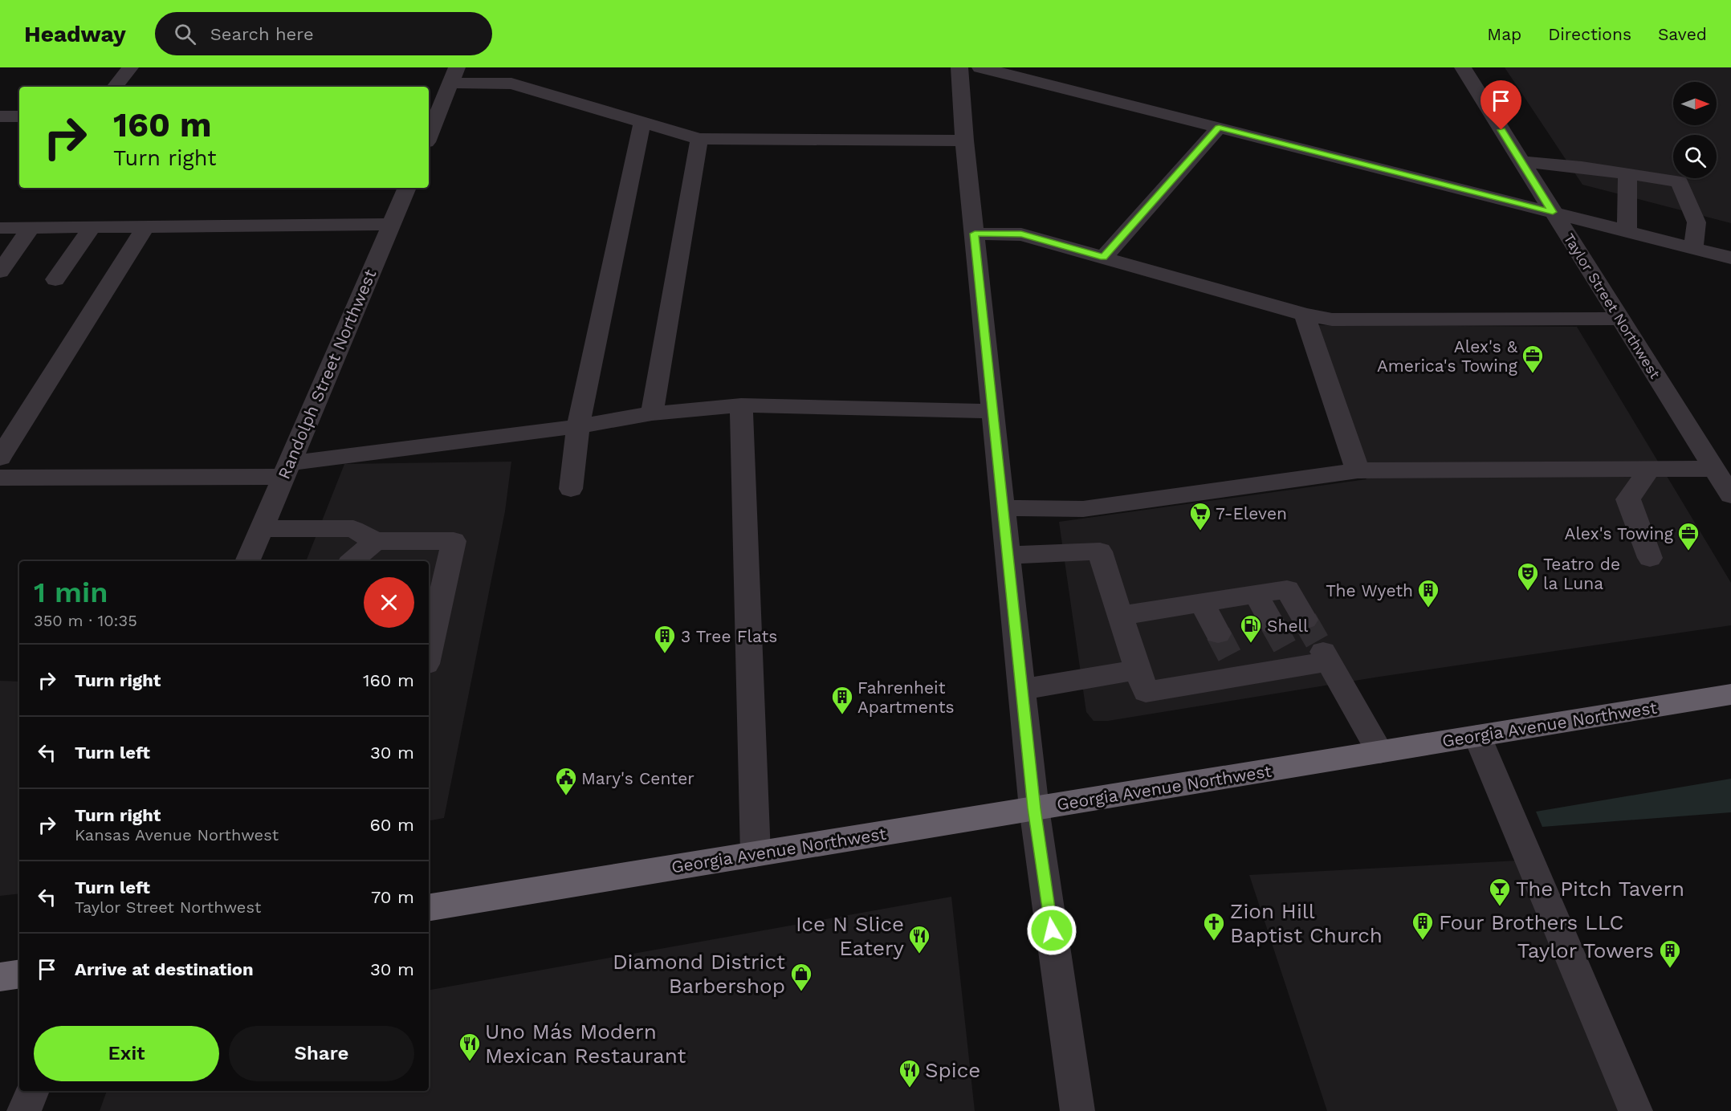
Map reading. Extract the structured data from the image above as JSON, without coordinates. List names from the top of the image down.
{
  "streets": {
    "highway": ["Georgia Avenue Northwest"],
    "street": ["Taylor Street Northwest", "Randolph Street Northwest"]
  },
  "places": {
    "office": ["Alex's & America's Towing", "Alex's Towing"],
    "supermarket": ["7-Eleven"],
    "theatre": ["Teatro de la Luna"],
    "building": [
      "The Wyeth",
      "3 Tree Flats",
      "Fahrenheit Apartments",
      "Four Brothers LLC",
      "Taylor Towers"
    ],
    "fuel station": ["Shell"],
    "public building": ["Mary's Center"],
    "bar": ["The Pitch Tavern"],
    "church": ["Zion Hill Baptist Church"],
    "restaurant": ["Ice N Slice Eatery", "Uno Más Modern Mexican Restaurant", "Spice"],
    "shop": ["Diamond District Barbershop"]
  },
  "north": "right",
  "page": {
    "header": "Headway",
    "search": "Search here",
    "nav": ["Map", "Directions", "Saved"],
    "turn": ["160 m", "Turn right"],
    "heading": ["1 min", "350 m · 10:35"],
    "list": [
      {
        "name": "Turn right",
        "value": "160 m"
      },
      {
        "name": "Turn left",
        "value": "30 m"
      },
      {
        "name": "Turn right",
        "note": "Kansas Avenue Northwest",
        "value": "60 m"
      },
      {
        "name": "Turn left",
        "note": "Taylor Street Northwest",
        "value": "70 m"
      },
      {
        "name": "Arrive at destination",
        "value": "30 m"
      }
    ],
    "buttons": ["Exit", "Share"]
  }
}
